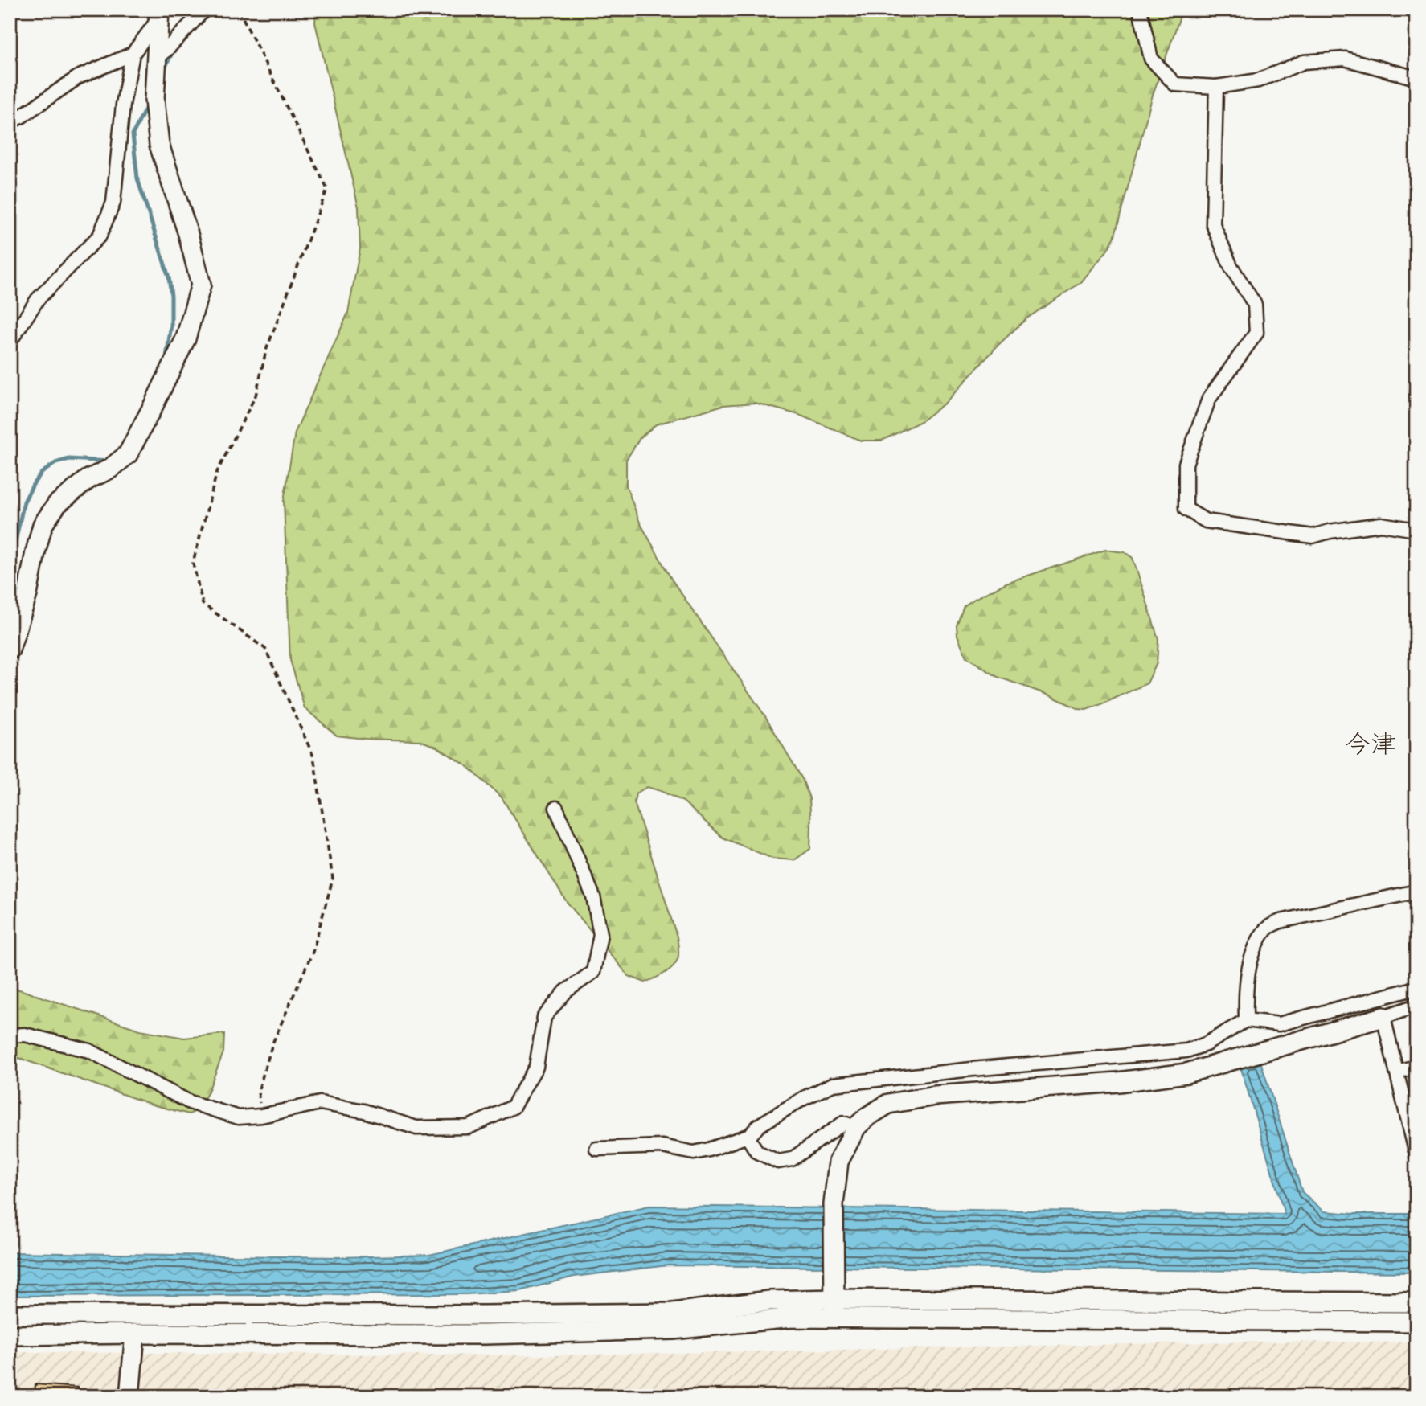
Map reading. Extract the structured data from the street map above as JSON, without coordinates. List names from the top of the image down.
{
  "districts": ["今津"]
}
